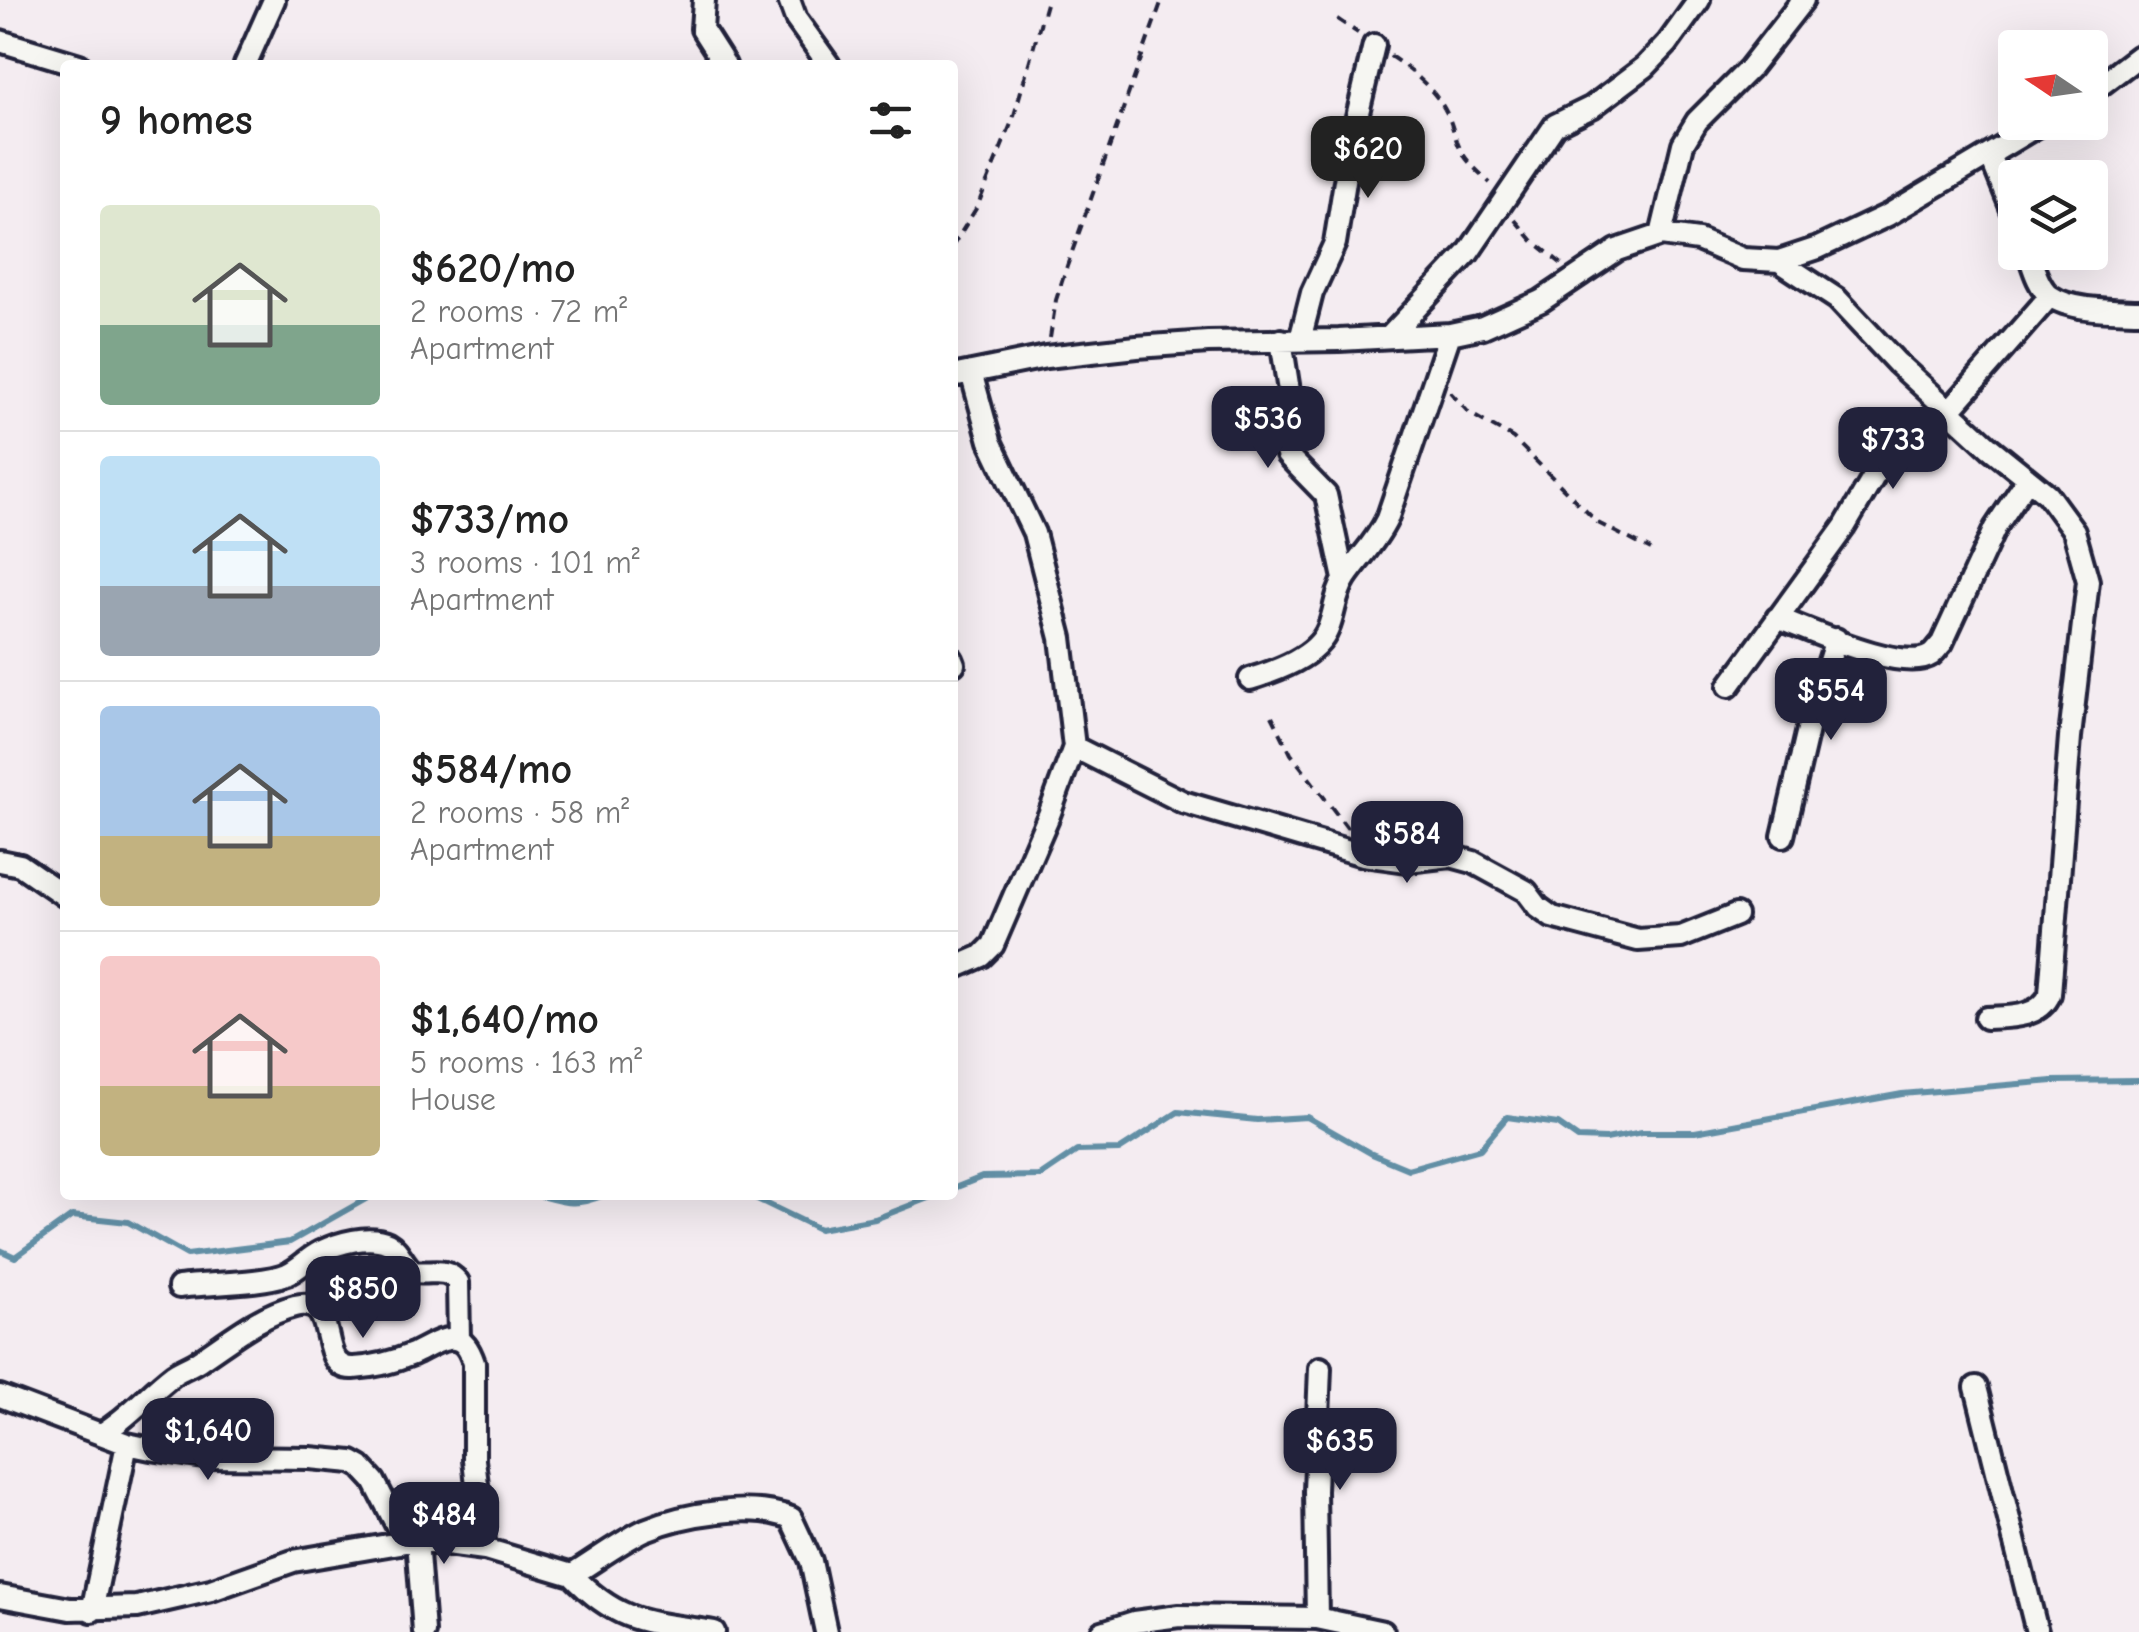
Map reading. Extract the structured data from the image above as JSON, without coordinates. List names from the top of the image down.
{
  "north": "left",
  "page": {
    "heading": "9 homes",
    "price": [
      "$620",
      "$536",
      "$733",
      "$554",
      "$584",
      "$850",
      "$1,640",
      "$635",
      "$484"
    ],
    "list": [
      {
        "name": "$620/mo",
        "note": "2 rooms · 72 m² · Apartment"
      },
      {
        "name": "$733/mo",
        "note": "3 rooms · 101 m² · Apartment"
      },
      {
        "name": "$584/mo",
        "note": "2 rooms · 58 m² · Apartment"
      },
      {
        "name": "$1,640/mo",
        "note": "5 rooms · 163 m² · House"
      }
    ]
  }
}
